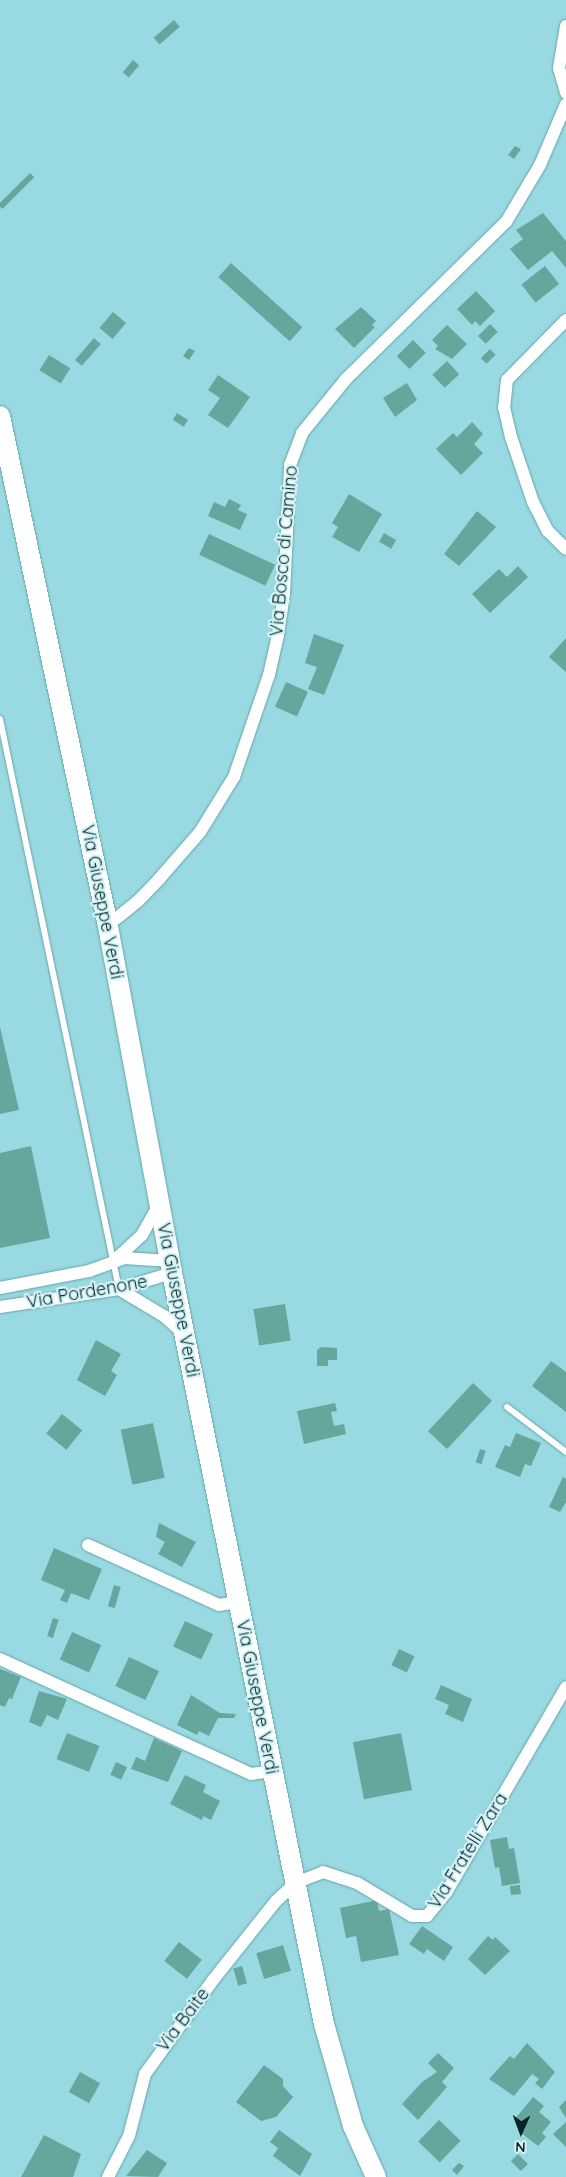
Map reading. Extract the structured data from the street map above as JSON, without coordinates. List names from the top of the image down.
{
  "streets": {
    "main road": ["Via Giuseppe Verdi"],
    "street": [
      "Via Bosco di Camino",
      "Via Pordenone",
      "Via Fratelli Zara",
      "Via Baite"
    ]
  },
  "crossings": [
    ["Via Bosco di Camino", "Via Giuseppe Verdi"],
    ["Via Giuseppe Verdi", "Via Pordenone"],
    ["Via Giuseppe Verdi", "Via Fratelli Zara"],
    ["Via Giuseppe Verdi", "Via Baite"],
    ["Via Fratelli Zara", "Via Baite"]
  ],
  "north": "bottom"
}
